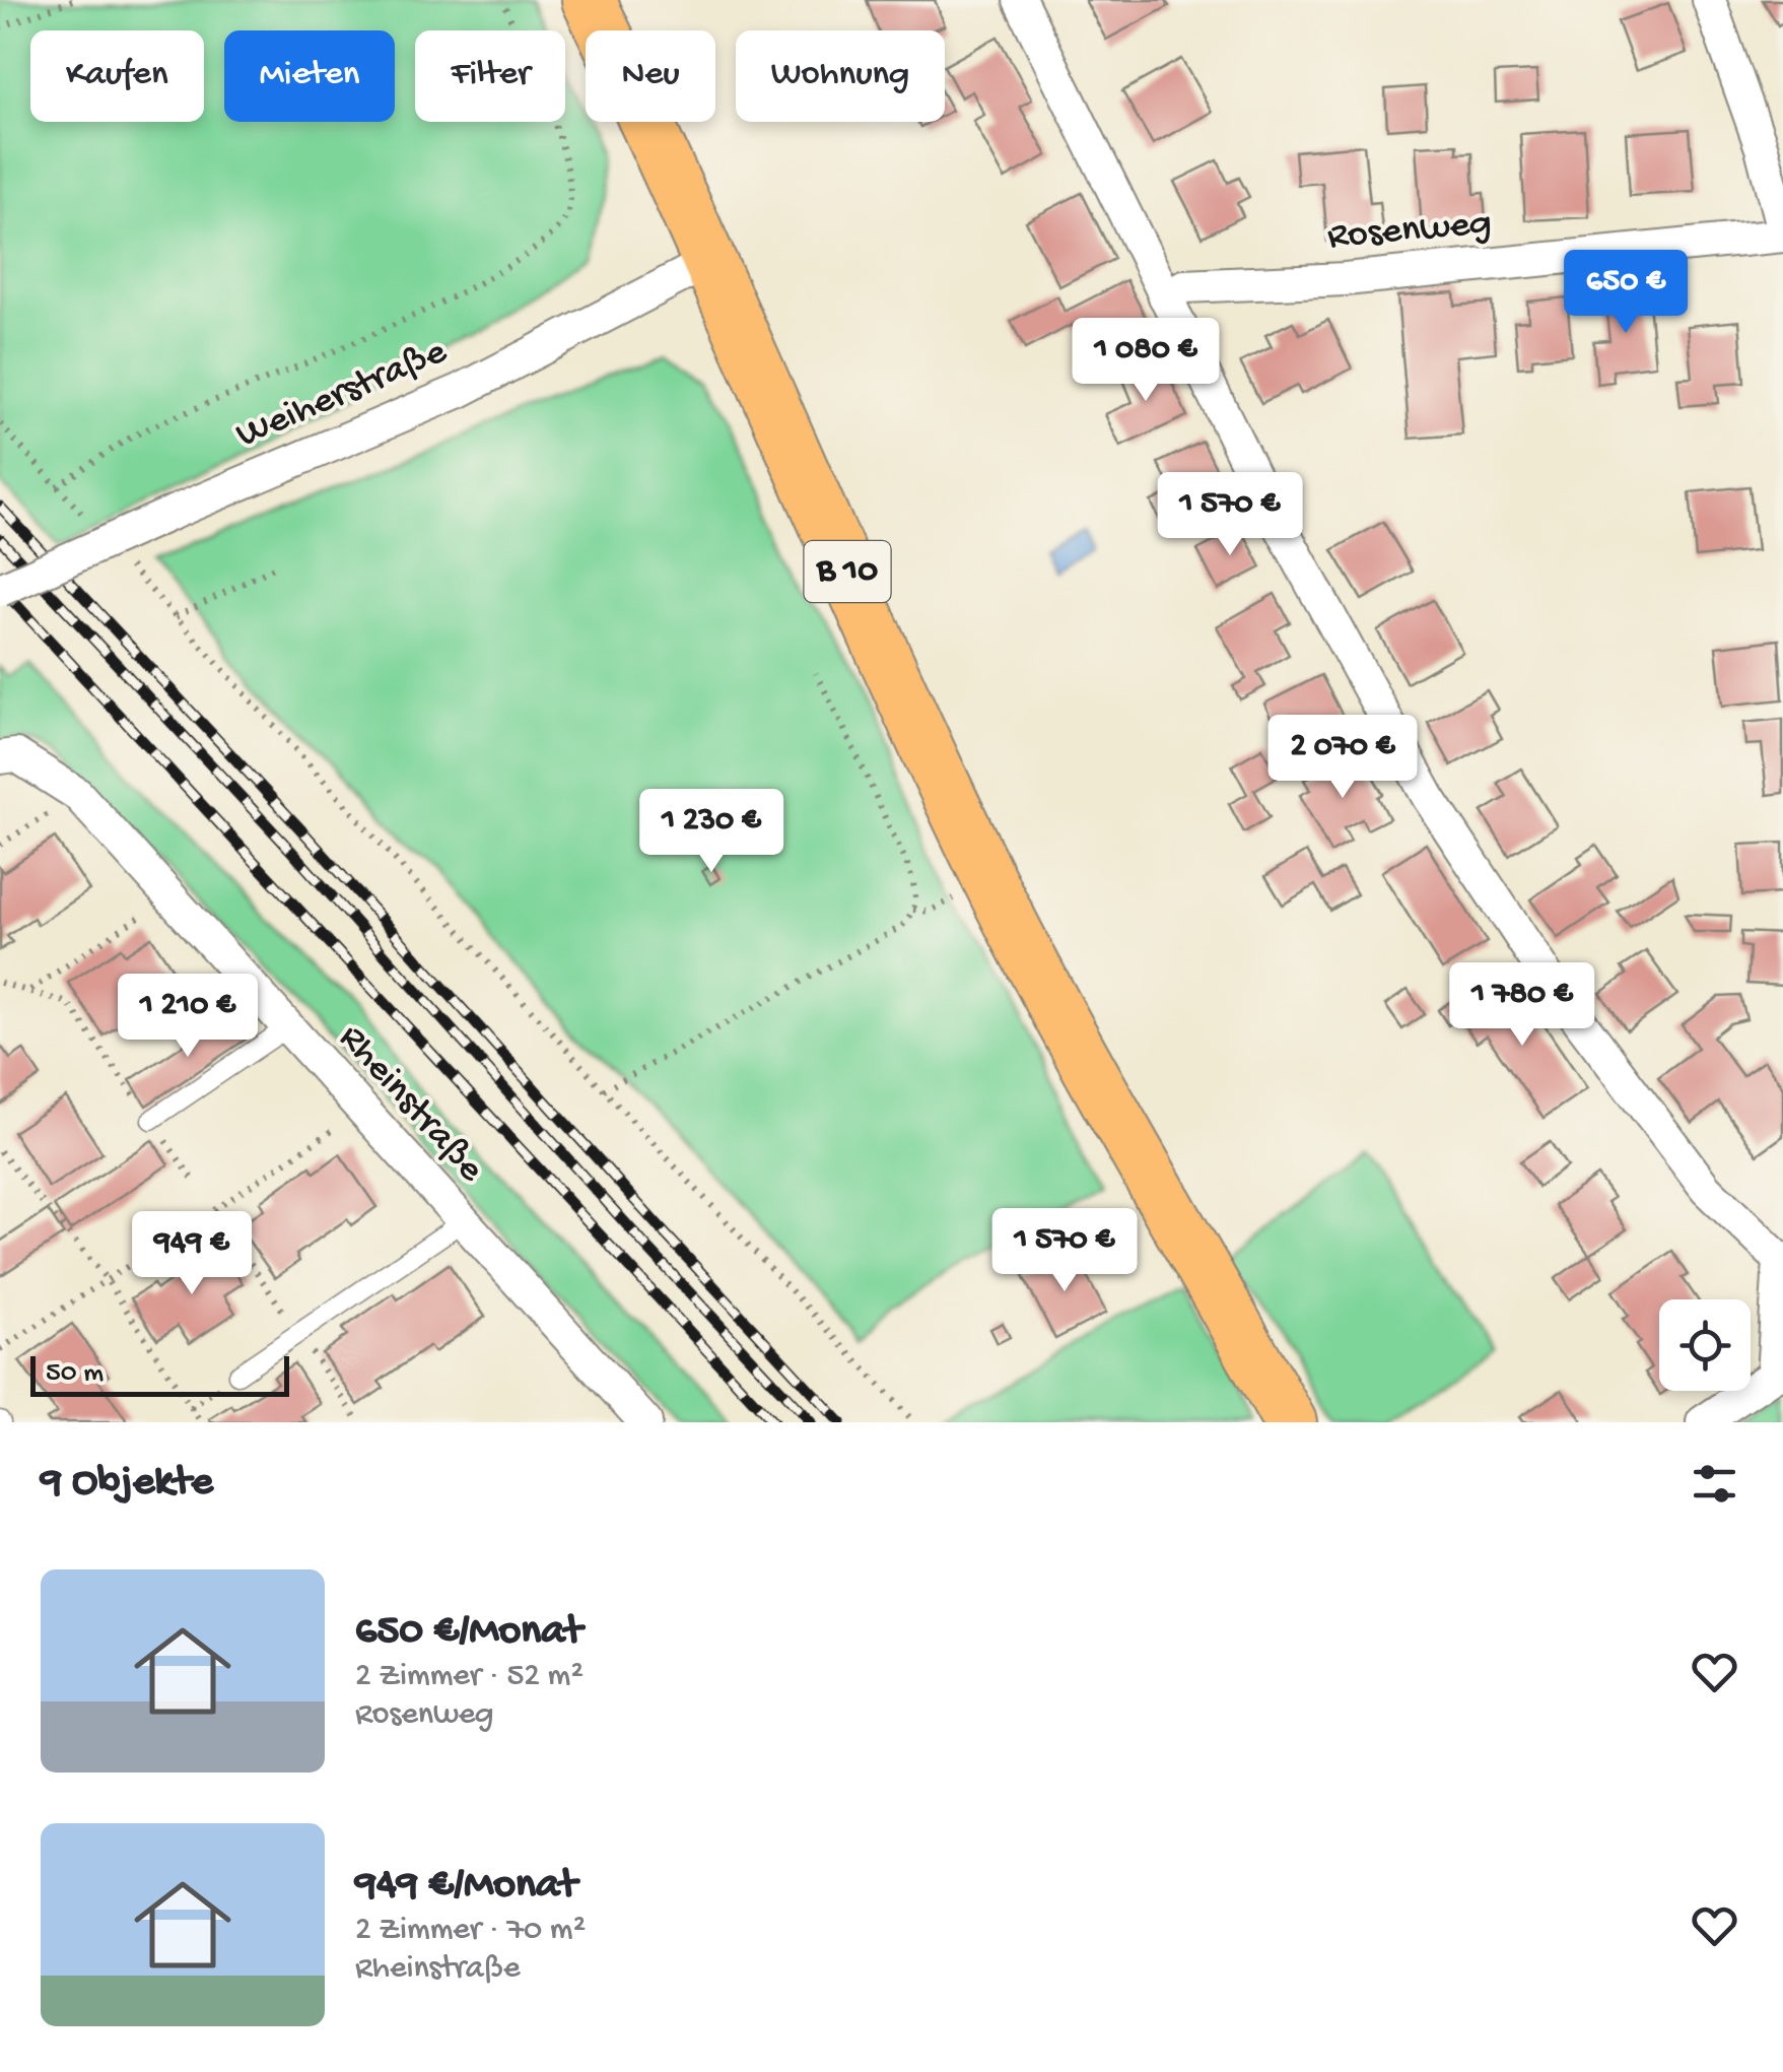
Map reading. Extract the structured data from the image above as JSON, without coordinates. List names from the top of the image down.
{
  "streets": {
    "main road": ["B 10"],
    "street": ["Rosenweg", "Weiherstraße", "Rheinstraße"]
  },
  "crossings": [
    ["Weiherstraße", "B 10"]
  ],
  "scale_bar": "50 m",
  "page": {
    "chip": [
      "Kaufen",
      "Mieten",
      "Filter",
      "Neu",
      "Wohnung"
    ],
    "price": [
      "650 €",
      "1 080 €",
      "1 570 €",
      "2 070 €",
      "1 230 €",
      "1 780 €",
      "1 210 €",
      "1 570 €",
      "949 €"
    ],
    "scale": "50 m",
    "heading": "9 Objekte",
    "list": [
      {
        "name": "650 €/Monat",
        "note": "2 Zimmer · 52 m² · Rosenweg"
      },
      {
        "name": "949 €/Monat",
        "note": "2 Zimmer · 70 m² · Rheinstraße"
      }
    ]
  }
}
